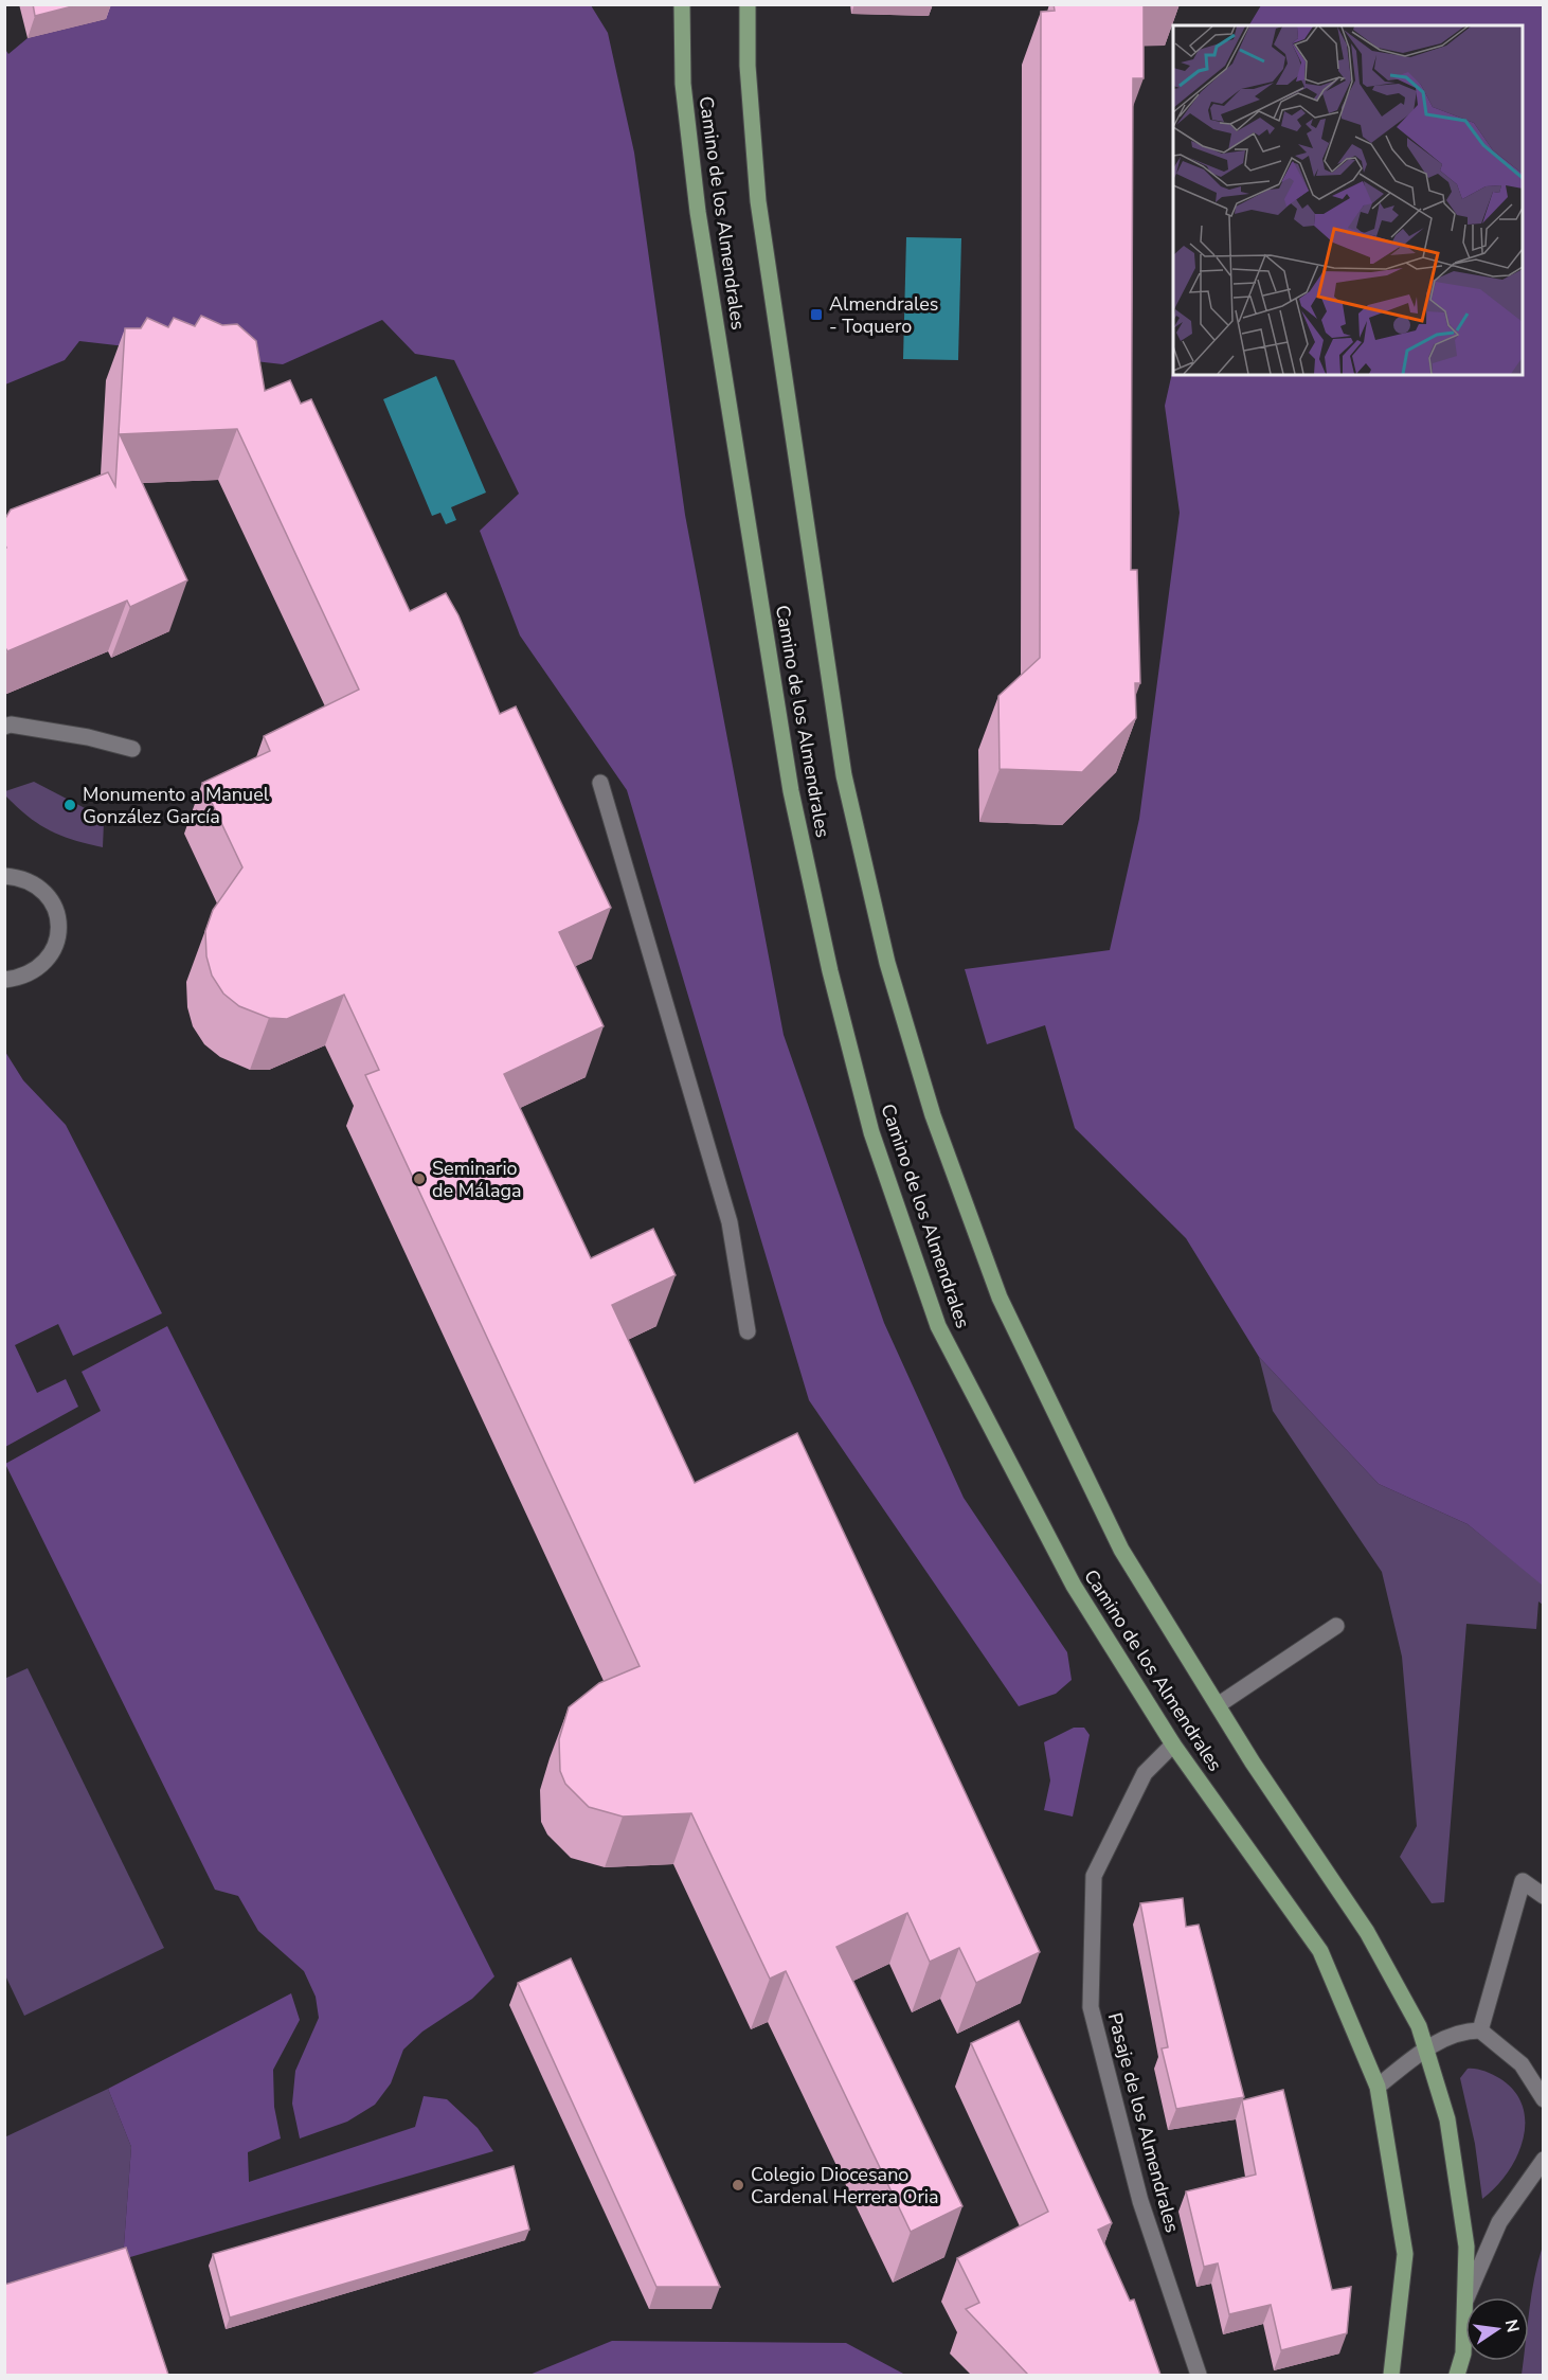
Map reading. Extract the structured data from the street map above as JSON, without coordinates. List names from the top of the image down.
{
  "streets": {
    "main road": ["Camino de los Almendrales"],
    "street": ["Pasaje de los Almendrales"]
  },
  "crossings": [
    ["Camino de los Almendrales", "Pasaje de los Almendrales"]
  ],
  "places": {
    "transit": ["Almendrales - Toquero"],
    "other": ["Monumento a Manuel González García", "Seminario de Málaga", "Colegio Diocesano Cardenal Herrera Oria"]
  },
  "north": "right"
}
